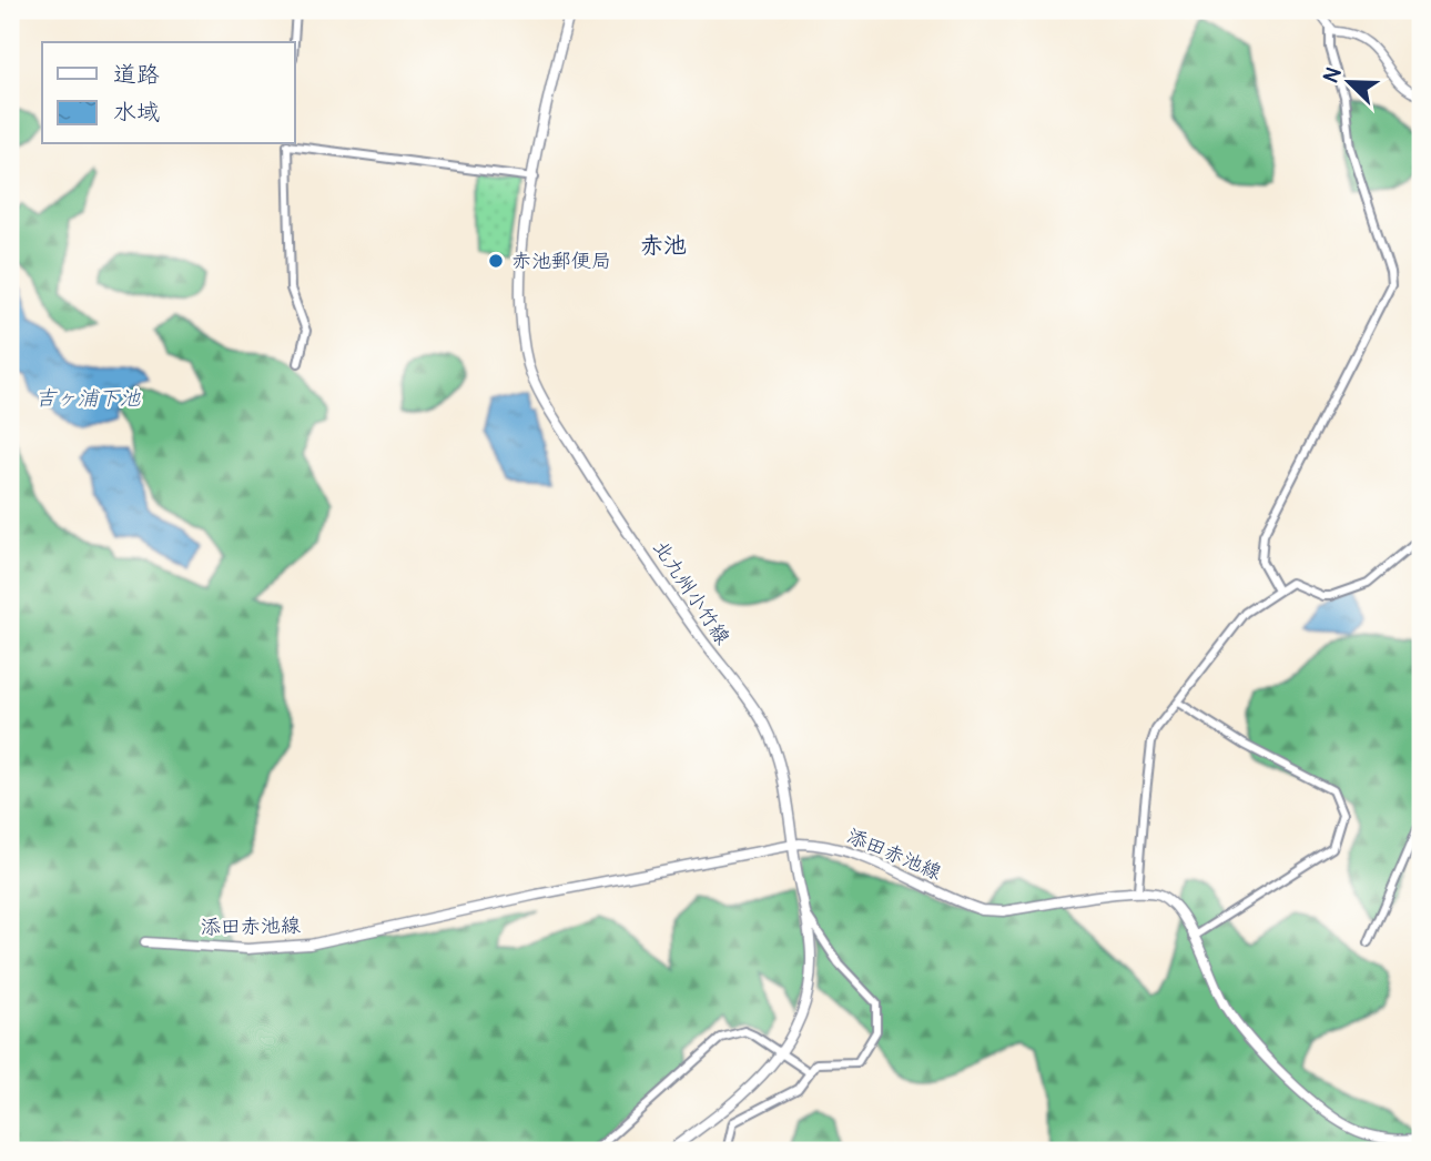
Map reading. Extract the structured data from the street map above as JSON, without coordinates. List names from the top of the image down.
{
  "streets": {
    "main road": ["北九州小竹線", "添田赤池線"]
  },
  "crossings": [
    ["北九州小竹線", "添田赤池線"]
  ],
  "districts": ["赤池"],
  "water": ["吉ヶ浦下池"],
  "places": ["赤池郵便局"],
  "legend": ["道路", "水域"],
  "north": "top left"
}
